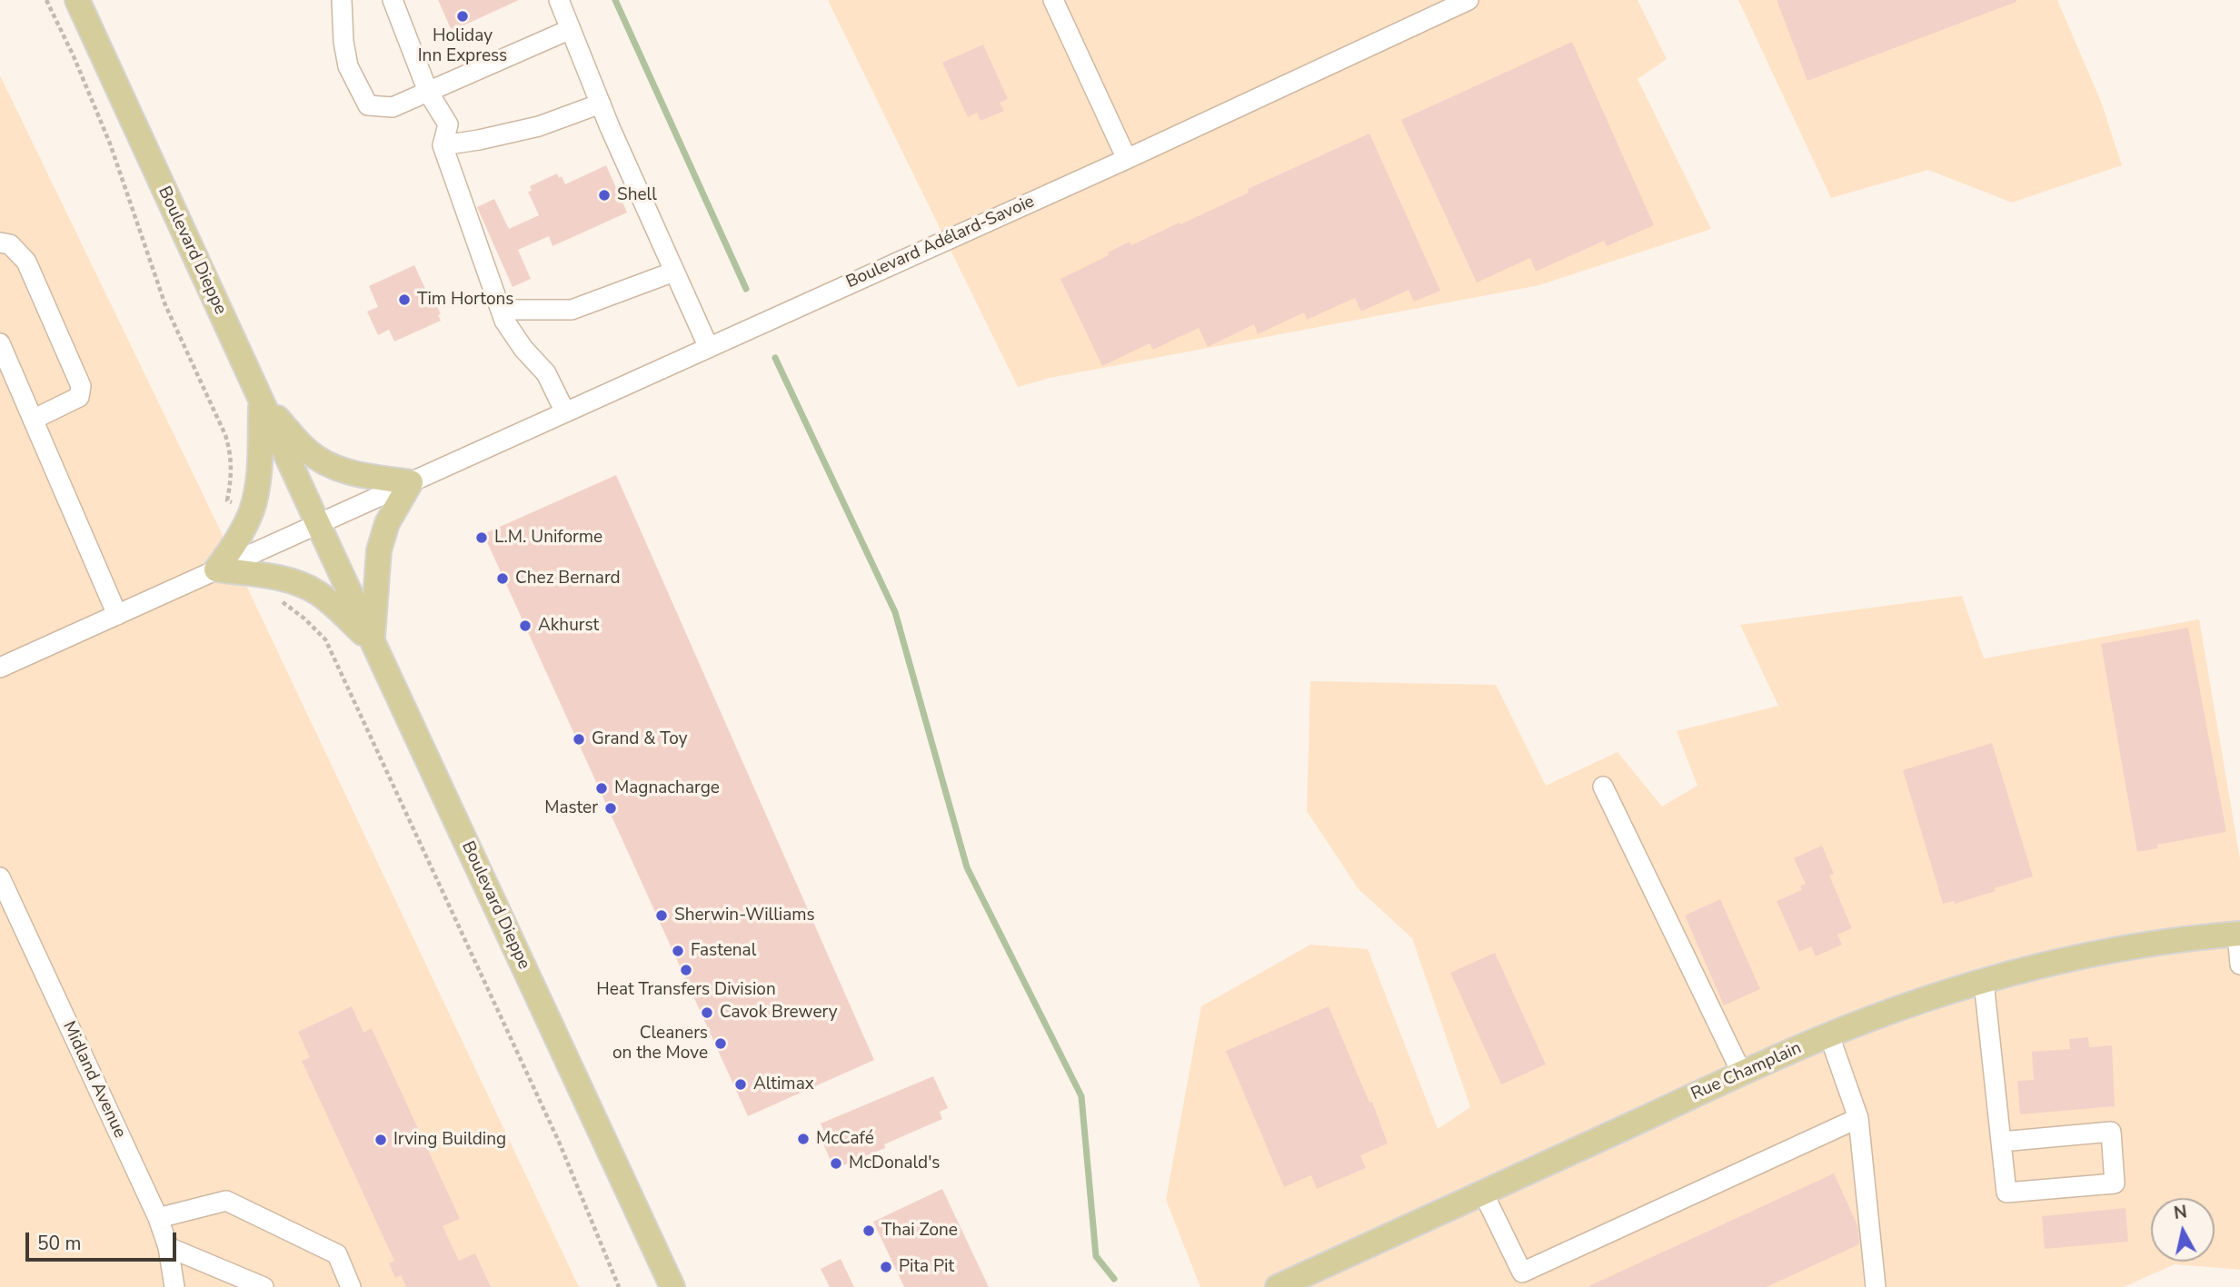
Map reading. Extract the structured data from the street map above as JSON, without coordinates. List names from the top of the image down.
{
  "streets": {
    "main road": ["Boulevard Dieppe", "Rue Champlain"],
    "street": ["Boulevard Adélard-Savoie", "Midland Avenue"]
  },
  "crossings": [
    ["Boulevard Adélard-Savoie", "Boulevard Dieppe"]
  ],
  "places": [
    "Holiday Inn Express",
    "Shell",
    "Tim Hortons",
    "L.M. Uniforme",
    "Chez Bernard",
    "Akhurst",
    "Grand & Toy",
    "Magnacharge",
    "Master",
    "Sherwin-Williams",
    "Fastenal",
    "Heat Transfers Division",
    "Cavok Brewery",
    "Cleaners on the Move",
    "Altimax",
    "McCafé",
    "Irving Building",
    "McDonald's",
    "Thai Zone",
    "Pita Pit"
  ],
  "scale_bar": "50 m",
  "north": "top"
}
